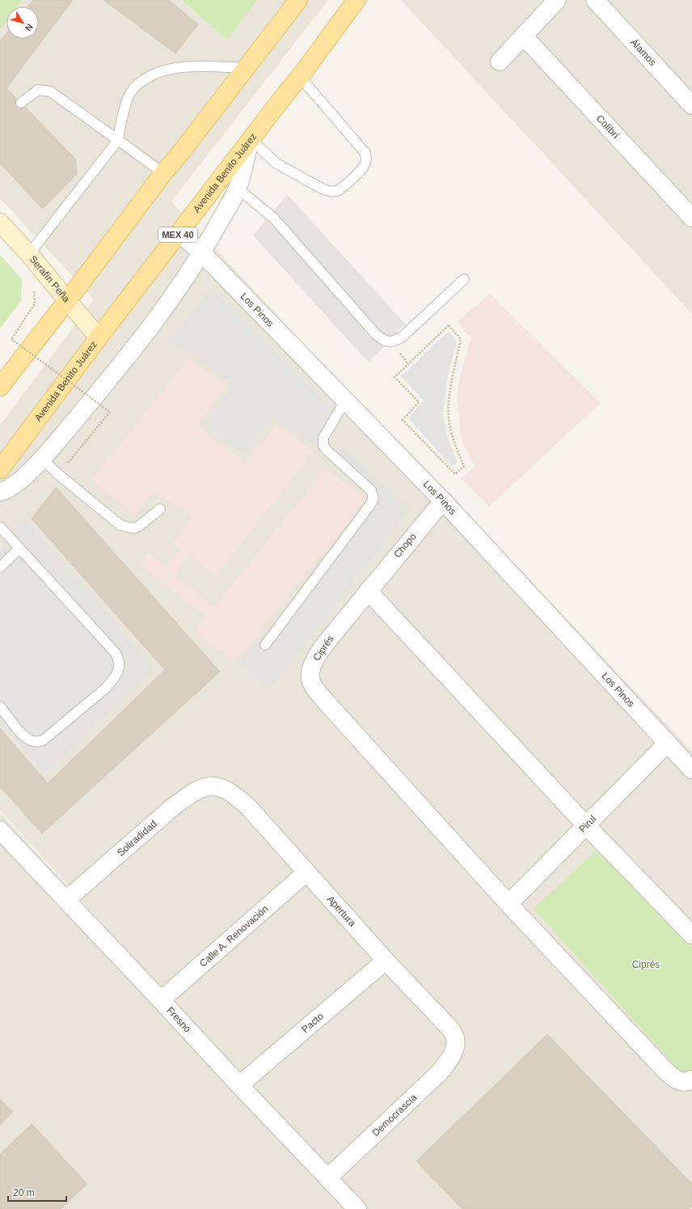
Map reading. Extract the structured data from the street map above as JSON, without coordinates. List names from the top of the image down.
{
  "streets": {
    "main road": ["Avenida Benito Juárez", "MEX 40", "Serafín Peña"],
    "street": [
      "Álamos",
      "Colibrí",
      "Los Pinos",
      "Chopo",
      "Ciprés",
      "Pirul",
      "Soliradidad",
      "Apertura",
      "Calle A. Renovación",
      "Fresno",
      "Pacto",
      "Democrascia"
    ]
  },
  "crossings": [
    ["Avenida Benito Juárez", "Serafín Peña"],
    ["Avenida Benito Juárez", "Los Pinos"],
    ["Los Pinos", "Chopo"],
    ["Los Pinos", "Pirul"],
    ["Chopo", "Ciprés"],
    ["Ciprés", "Pirul"],
    ["Soliradidad", "Apertura"],
    ["Soliradidad", "Fresno"],
    ["Apertura", "Calle A. Renovación"],
    ["Apertura", "Pacto"],
    ["Apertura", "Democrascia"],
    ["Calle A. Renovación", "Fresno"],
    ["Fresno", "Pacto"],
    ["Fresno", "Democrascia"]
  ],
  "parks": ["Ciprés"],
  "scale_bar": "20 m",
  "north": "bottom right"
}
